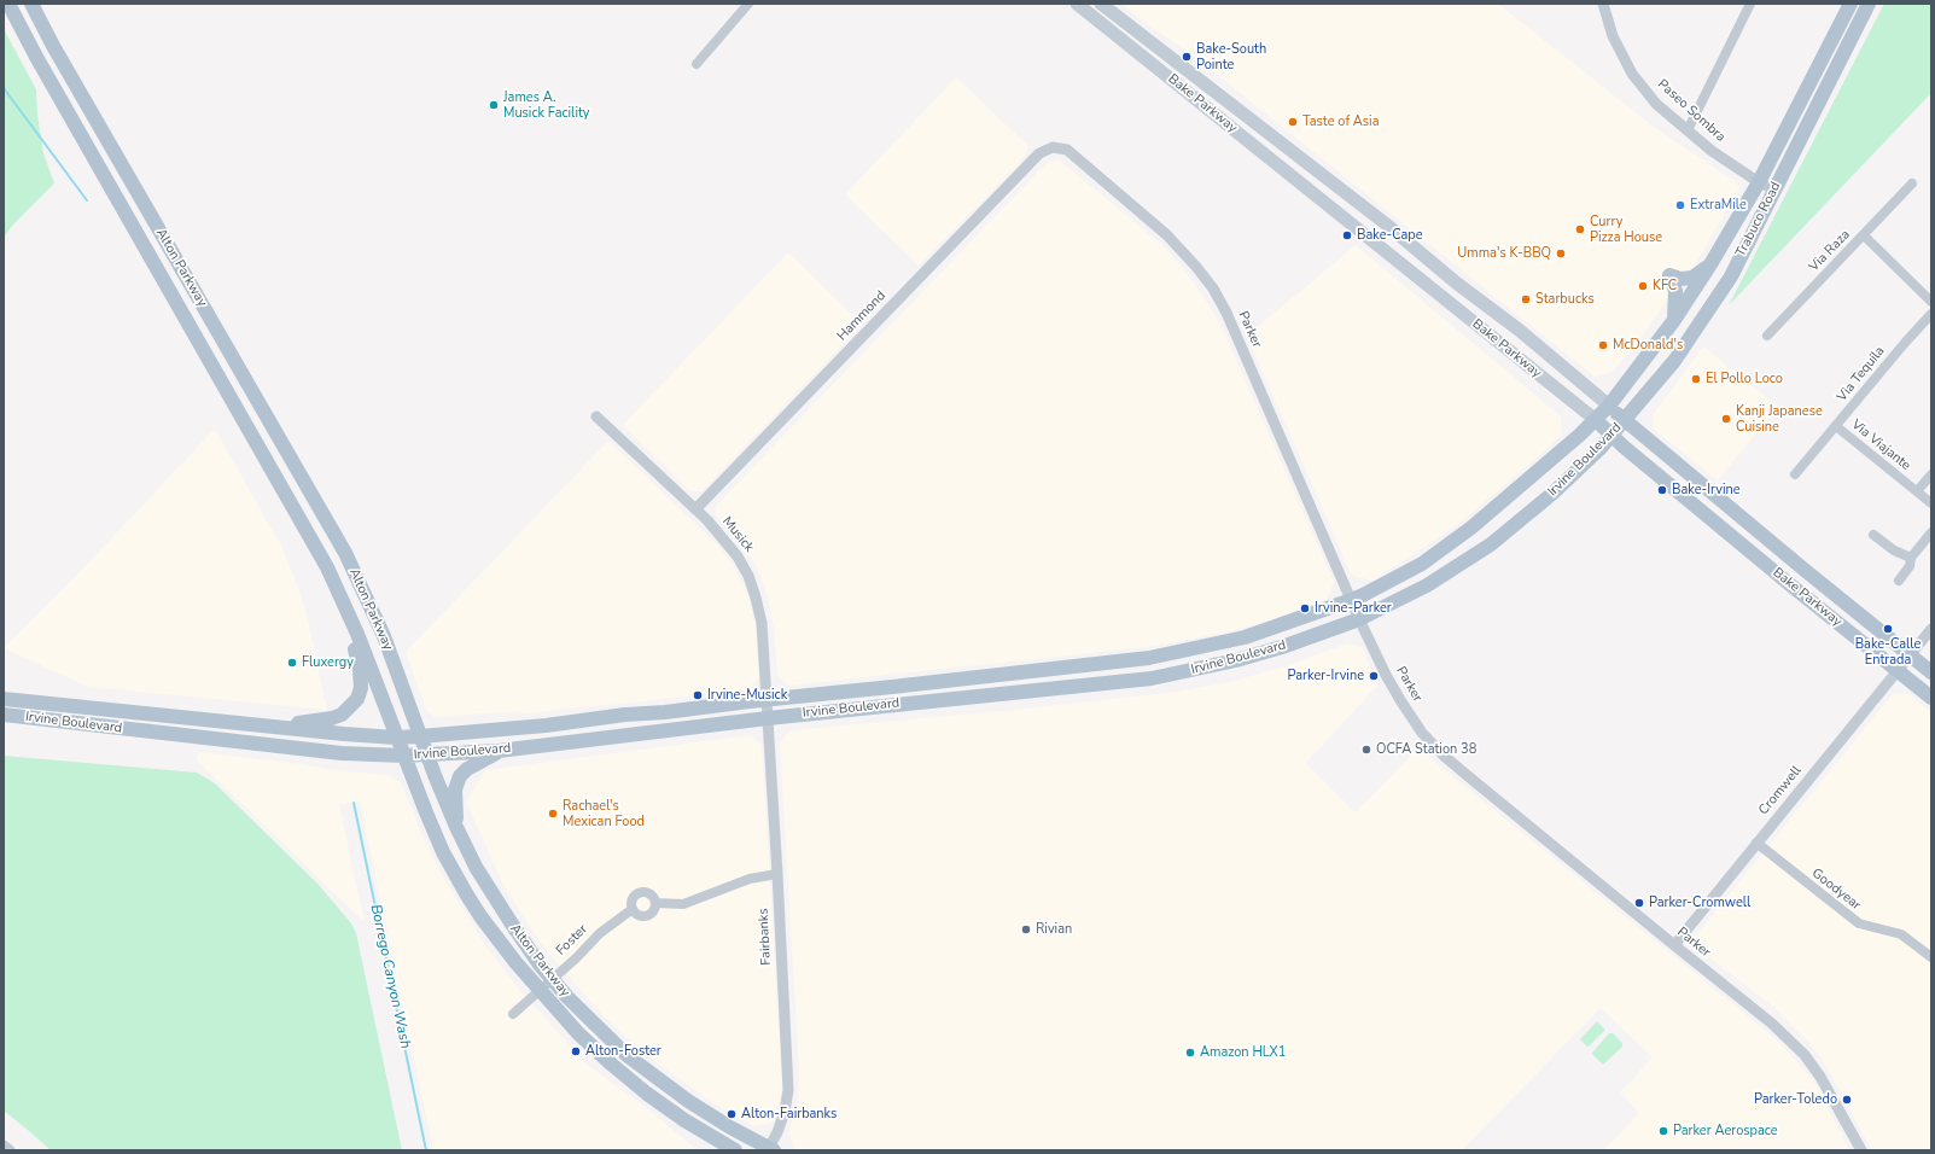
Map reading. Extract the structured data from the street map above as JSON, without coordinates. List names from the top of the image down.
{
  "streets": {
    "main road": [
      "Bake Parkway",
      "Trabuco Road",
      "Alton Parkway",
      "Irvine Boulevard"
    ],
    "street": [
      "Paseo Sombra",
      "Via Raza",
      "Hammond",
      "Parker",
      "Via Tequila",
      "Via Viajante",
      "Musick",
      "Cromwell",
      "Goodyear",
      "Fairbanks",
      "Foster"
    ]
  },
  "crossings": [
    ["Bake Parkway", "Trabuco Road"],
    ["Bake Parkway", "Irvine Boulevard"],
    ["Bake Parkway", "Cromwell"],
    ["Paseo Sombra", "Trabuco Road"],
    ["Trabuco Road", "Irvine Boulevard"],
    ["Alton Parkway", "Irvine Boulevard"],
    ["Alton Parkway", "Fairbanks"],
    ["Alton Parkway", "Foster"],
    ["Hammond", "Parker"],
    ["Hammond", "Musick"],
    ["Parker", "Irvine Boulevard"],
    ["Parker", "Cromwell"],
    ["Via Tequila", "Via Viajante"],
    ["Irvine Boulevard", "Musick"],
    ["Irvine Boulevard", "Fairbanks"],
    ["Musick", "Fairbanks"],
    ["Cromwell", "Goodyear"]
  ],
  "water": ["Borrego Canyon Wash"],
  "places": [
    "Bake-South Pointe",
    "James A. Musick Facility",
    "Taste of Asia",
    "ExtraMile",
    "Curry Pizza House",
    "Bake-Cape",
    "Umma's K-BBQ",
    "KFC",
    "Starbucks",
    "McDonald's",
    "El Pollo Loco",
    "Kanji Japanese Cuisine",
    "Bake-Irvine",
    "Irvine-Parker",
    "Bake-Calle Entrada",
    "Fluxergy",
    "Parker-Irvine",
    "Irvine-Musick",
    "OCFA Station 38",
    "Rachael's Mexican Food",
    "Parker-Cromwell",
    "Rivian",
    "Alton-Foster",
    "Amazon HLX1",
    "Parker-Toledo",
    "Alton-Fairbanks",
    "Parker Aerospace"
  ]
}
